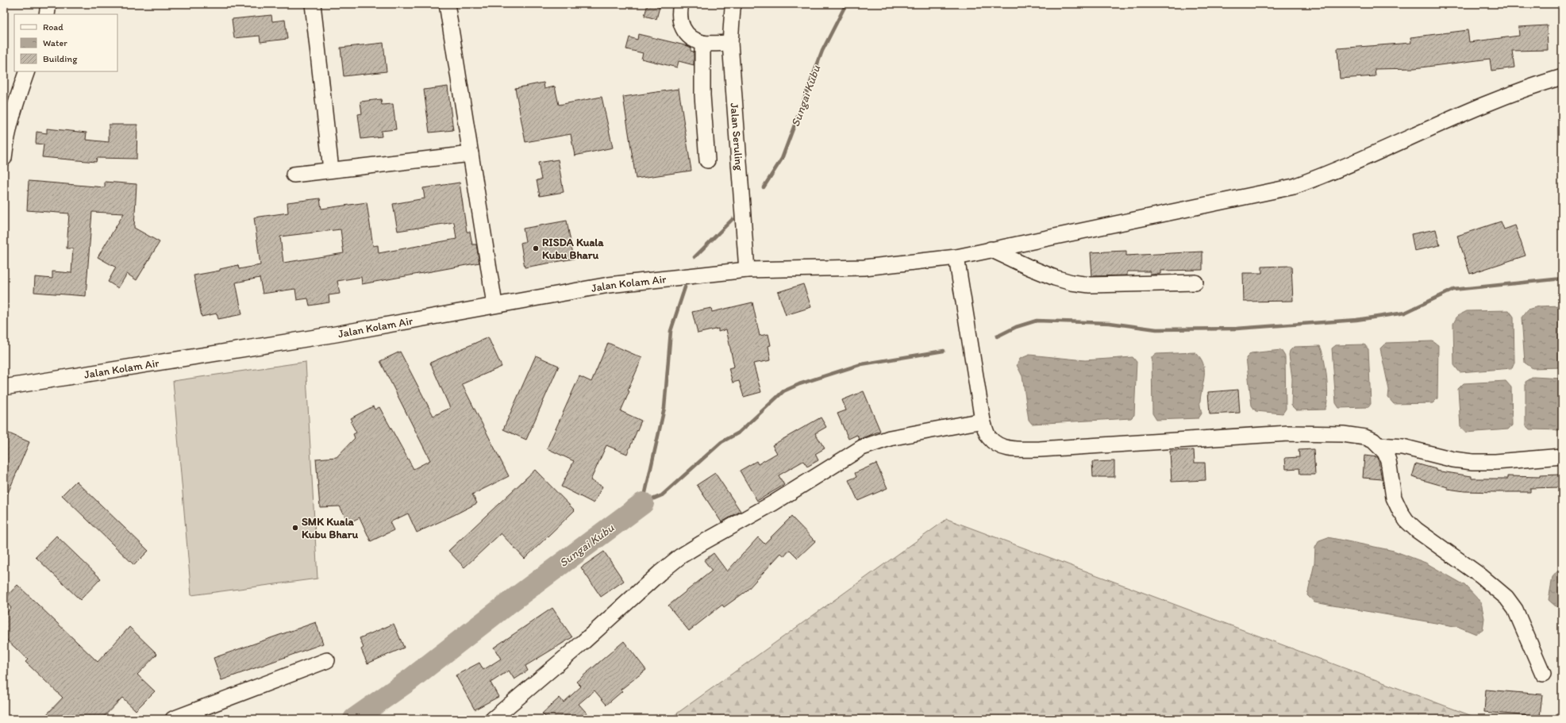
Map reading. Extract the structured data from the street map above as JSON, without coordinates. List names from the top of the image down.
{
  "streets": {
    "street": ["Jalan Seruling", "Jalan Kolam Air"]
  },
  "crossings": [
    ["Jalan Seruling", "Jalan Kolam Air"]
  ],
  "water": ["Sungai Kubu"],
  "places": ["RISDA Kuala Kubu Bharu", "SMK Kuala Kubu Bharu"],
  "legend": ["Road", "Water", "Building"]
}
